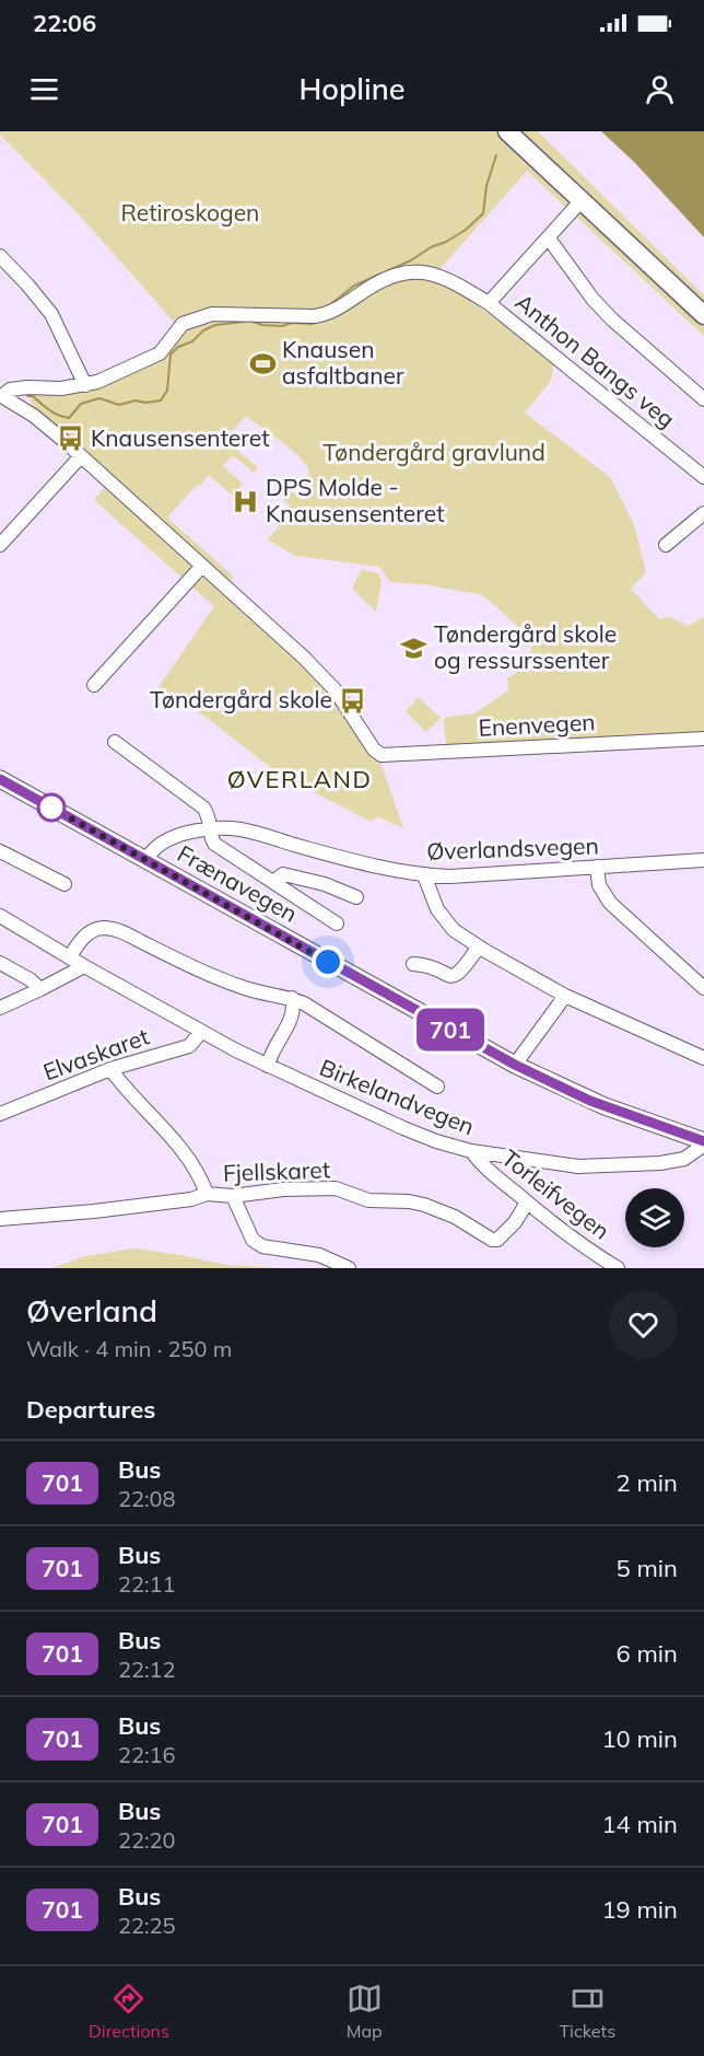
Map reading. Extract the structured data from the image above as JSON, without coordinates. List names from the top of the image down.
{
  "streets": {
    "main road": ["Frænavegen"],
    "street": [
      "Anthon Bangs veg",
      "Enenvegen",
      "Øverlandsvegen",
      "Elvaskaret",
      "Birkelandvegen",
      "Fjellskaret",
      "Torleifvegen"
    ]
  },
  "crossings": [
    ["Øverlandsvegen", "Frænavegen"],
    ["Frænavegen", "Birkelandvegen"],
    ["Elvaskaret", "Birkelandvegen"],
    ["Birkelandvegen", "Torleifvegen"],
    ["Fjellskaret", "Torleifvegen"]
  ],
  "districts": ["ØVERLAND"],
  "parks": ["Retiroskogen", "Tøndergård gravlund"],
  "places": {
    "sports": ["Knausen asfaltbaner"],
    "bus stop": ["Knausensenteret", "Tøndergård skole"],
    "hospital": ["DPS Molde - Knausensenteret"],
    "school or university": ["Tøndergård skole og ressurssenter"]
  },
  "lines": ["bus line 701"],
  "page": {
    "status": "22:06",
    "header": "Hopline",
    "on_map": "701",
    "heading": [
      ["Øverland", "Walk · 4 min · 250 m"],
      "Departures"
    ],
    "list": [
      {
        "mark": "701",
        "name": "Bus",
        "note": "22:08",
        "value": "2 min"
      },
      {
        "mark": "701",
        "name": "Bus",
        "note": "22:11",
        "value": "5 min"
      },
      {
        "mark": "701",
        "name": "Bus",
        "note": "22:12",
        "value": "6 min"
      },
      {
        "mark": "701",
        "name": "Bus",
        "note": "22:16",
        "value": "10 min"
      },
      {
        "mark": "701",
        "name": "Bus",
        "note": "22:20",
        "value": "14 min"
      },
      {
        "mark": "701",
        "name": "Bus",
        "note": "22:25",
        "value": "19 min"
      }
    ],
    "tabs": ["Directions", "Map", "Tickets"]
  }
}
